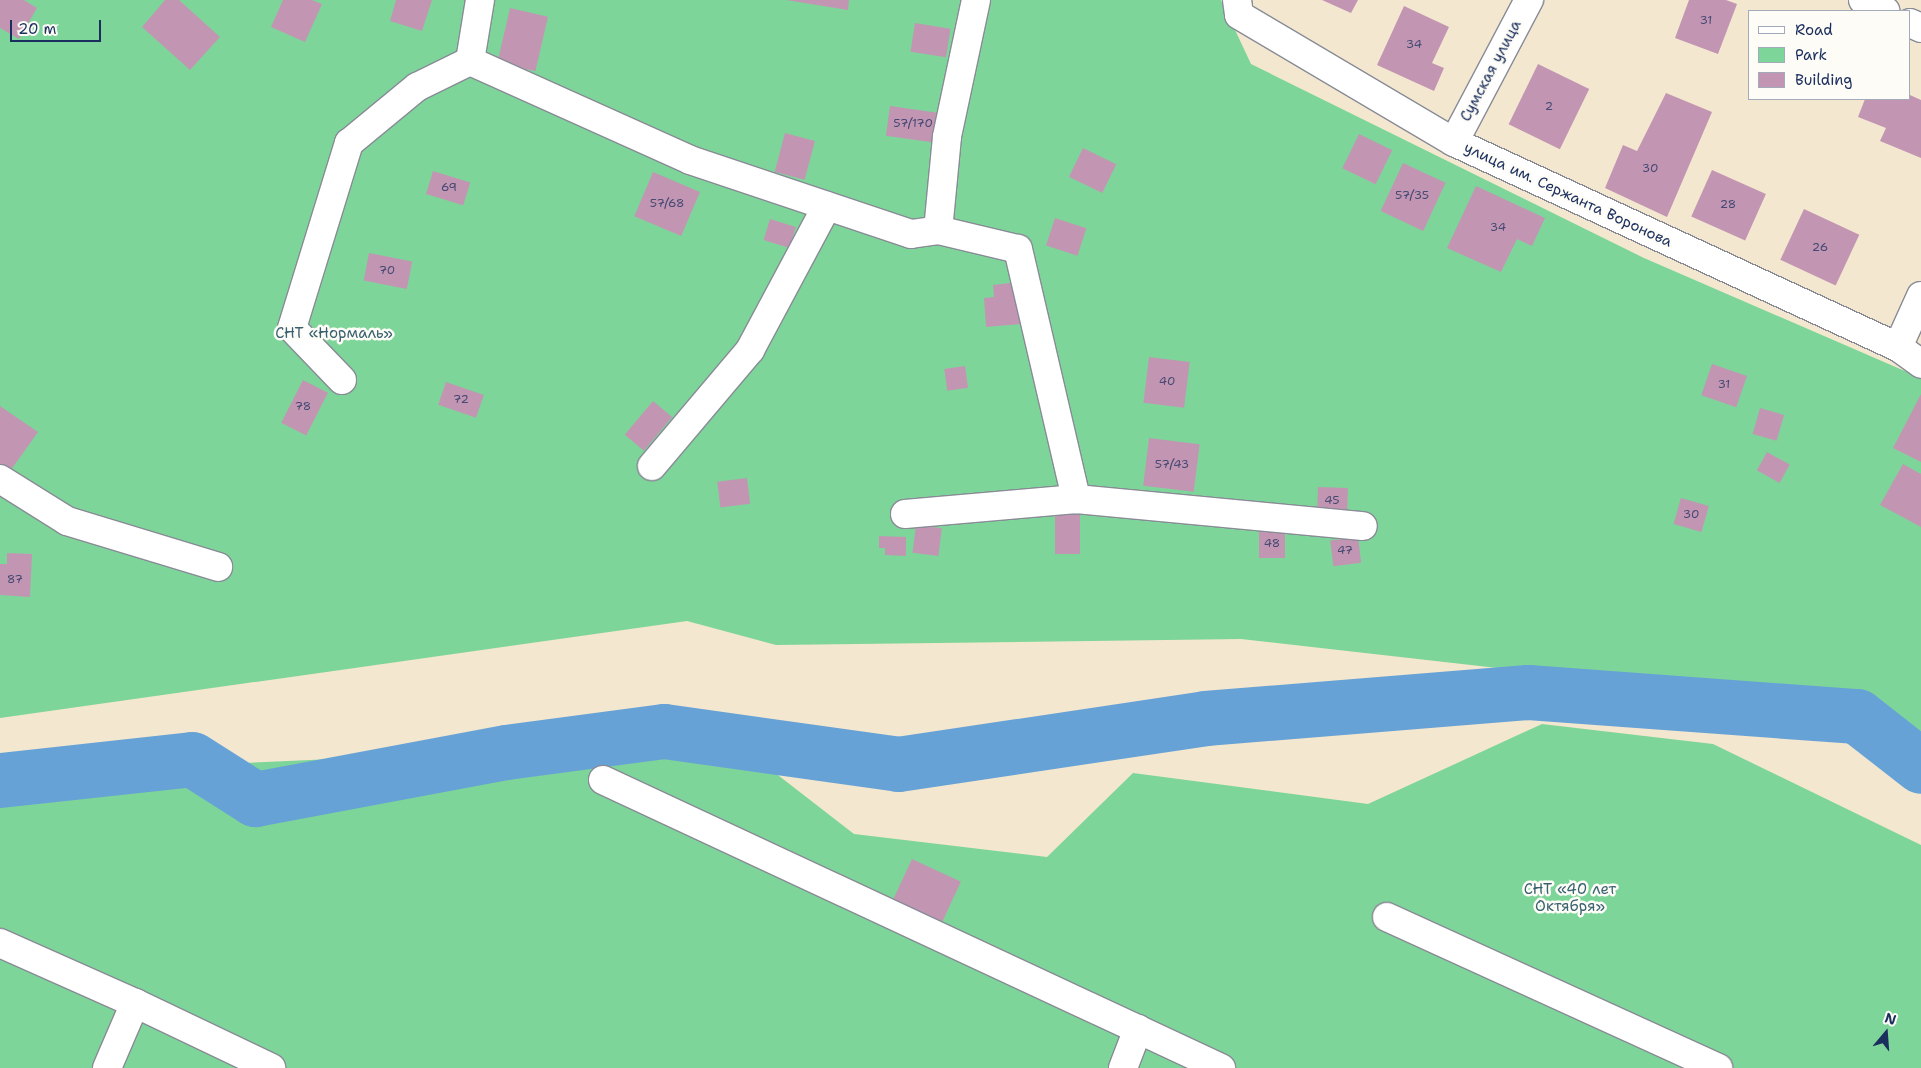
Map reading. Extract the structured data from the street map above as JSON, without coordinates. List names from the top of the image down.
{
  "streets": {
    "street": ["Сумская улица", "улица им. Сержанта Воронова"]
  },
  "crossings": [
    ["Сумская улица", "улица им. Сержанта Воронова"]
  ],
  "parks": ["СНТ «Нормаль»", "СНТ «40 лет Октября»"],
  "house_numbers": [
    "31",
    "34",
    "2",
    "57/170",
    "30",
    "69",
    "57/35",
    "57/68",
    "28",
    "34",
    "26",
    "70",
    "40",
    "31",
    "72",
    "78",
    "57/43",
    "45",
    "30",
    "48",
    "47",
    "87"
  ],
  "legend": ["Road", "Park", "Building"],
  "scale_bar": "20 m",
  "north": "top"
}
